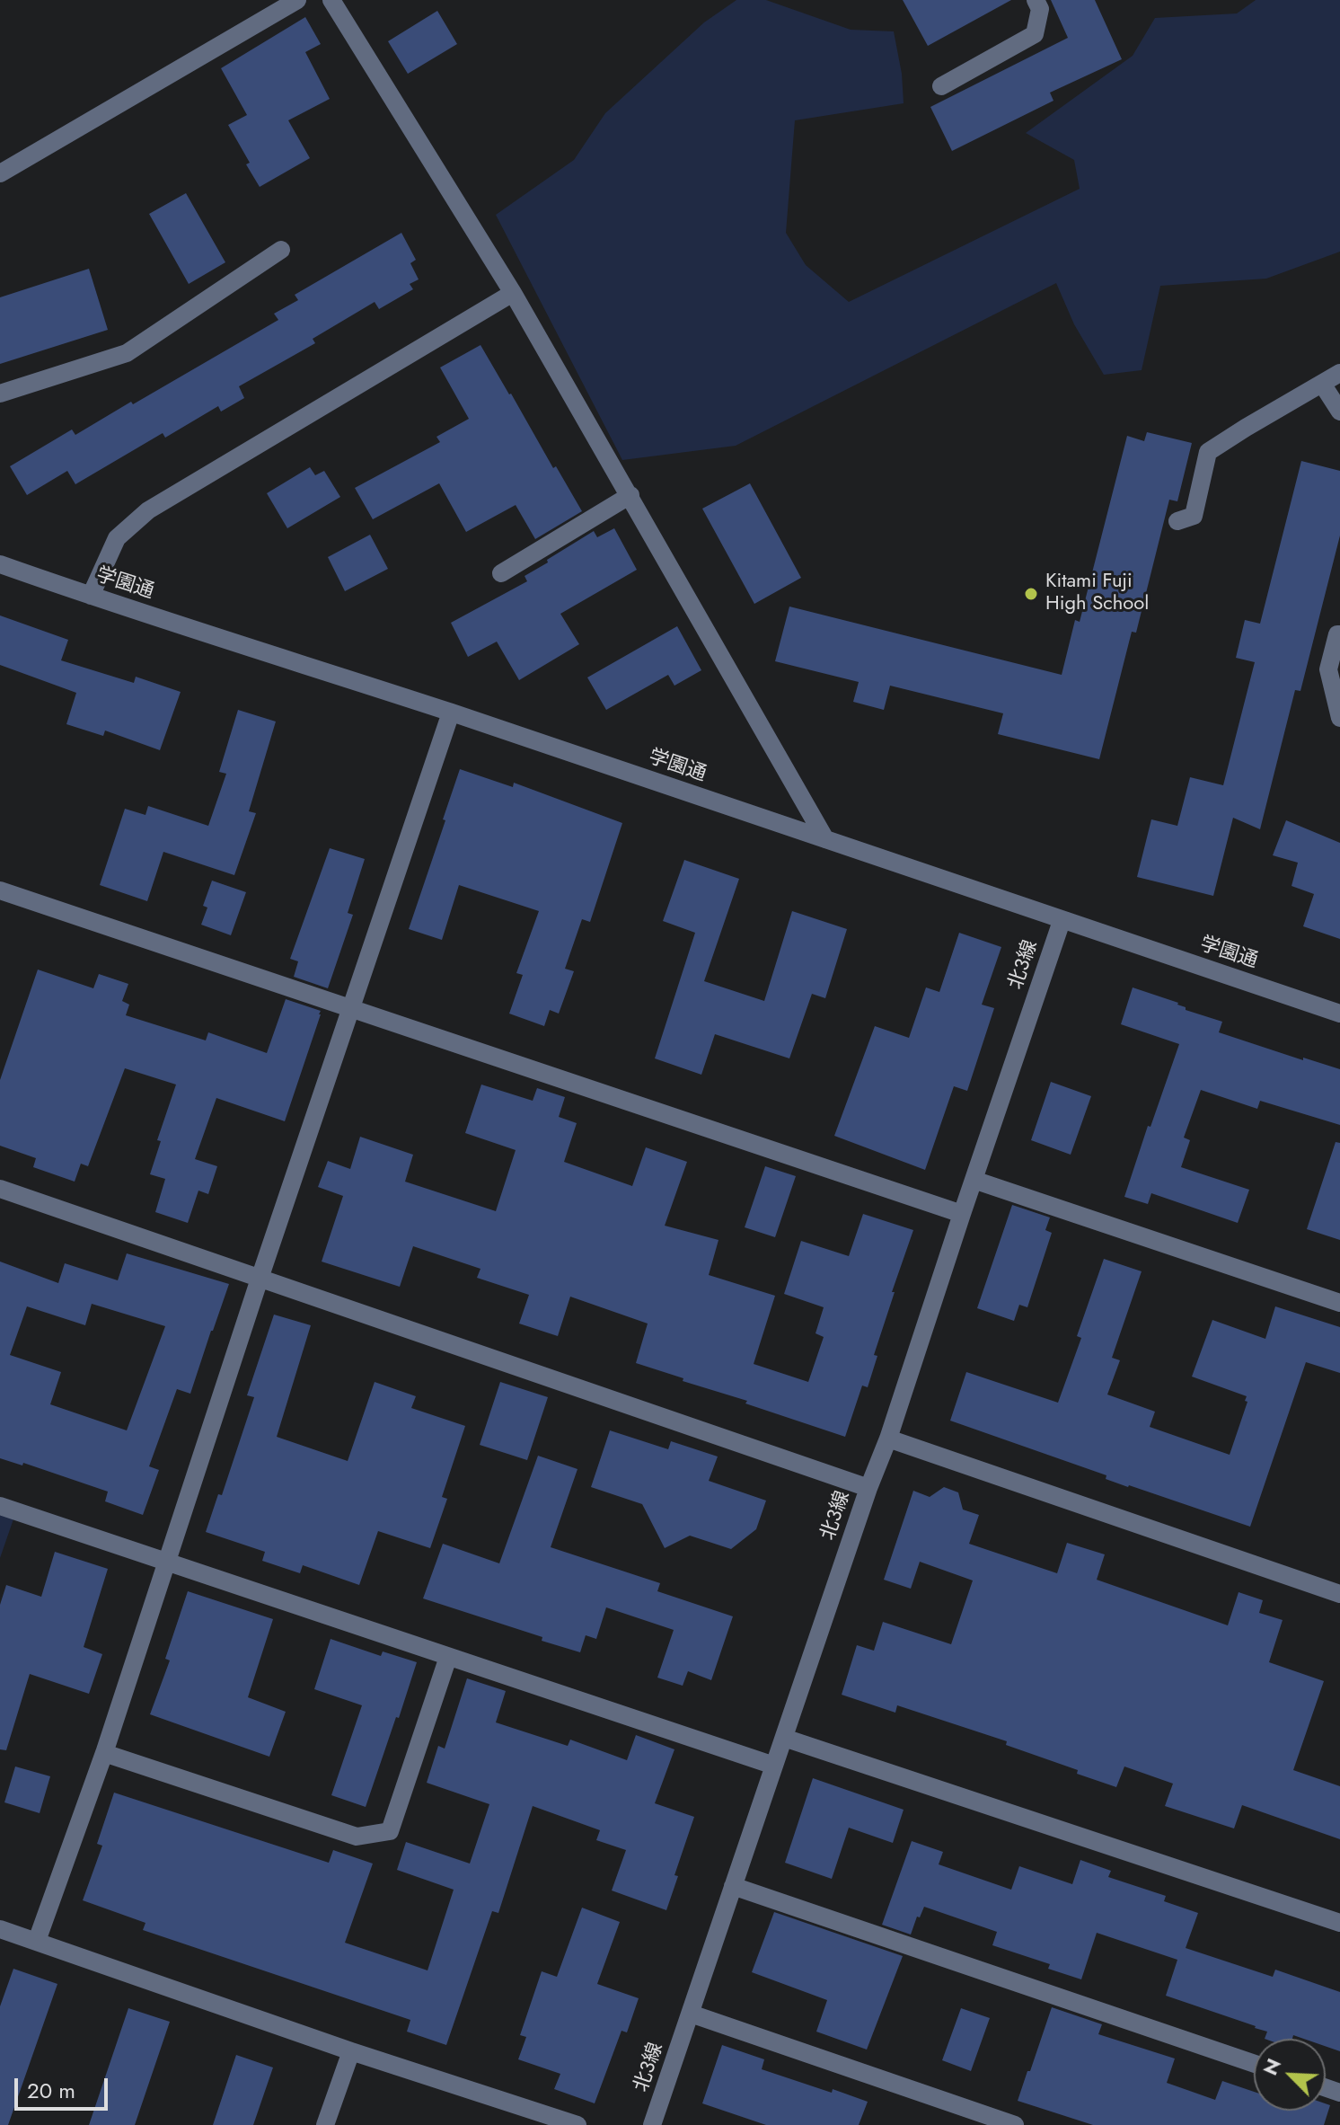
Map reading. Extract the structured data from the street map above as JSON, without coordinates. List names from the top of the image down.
{
  "streets": {
    "street": ["学園通", "北3線"]
  },
  "crossings": [
    ["学園通", "北3線"]
  ],
  "places": ["Kitami Fuji High School"],
  "scale_bar": "20 m",
  "north": "top left"
}
